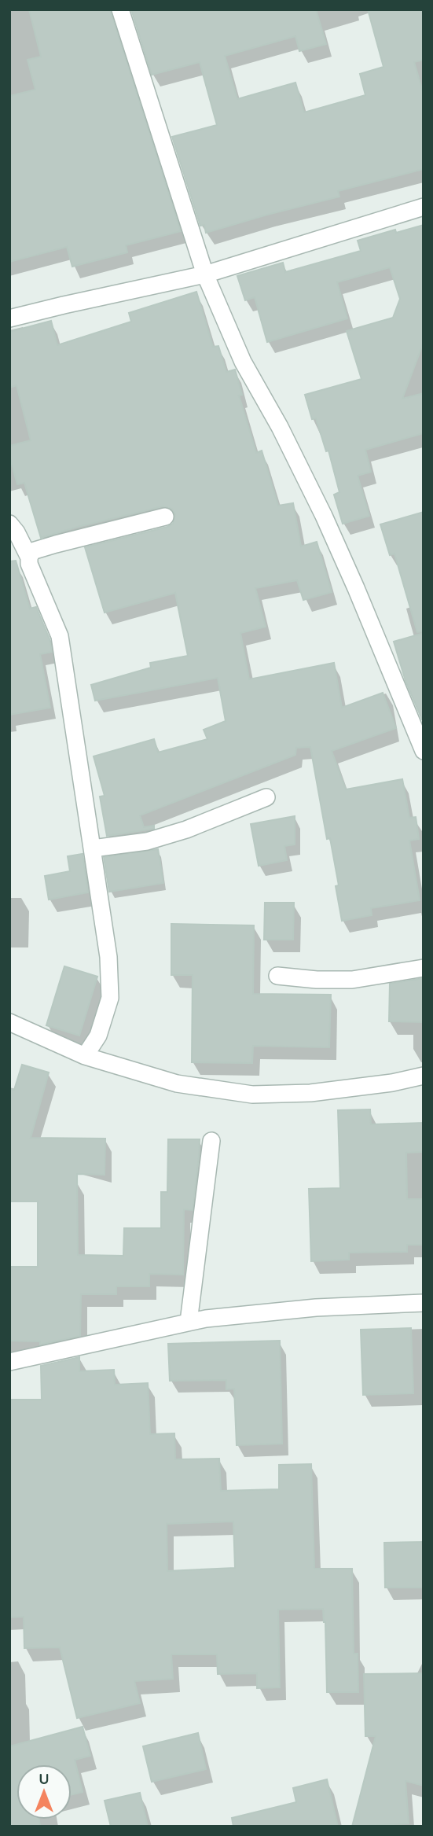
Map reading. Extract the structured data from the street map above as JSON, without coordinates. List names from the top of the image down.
{
  "north": "top"
}
